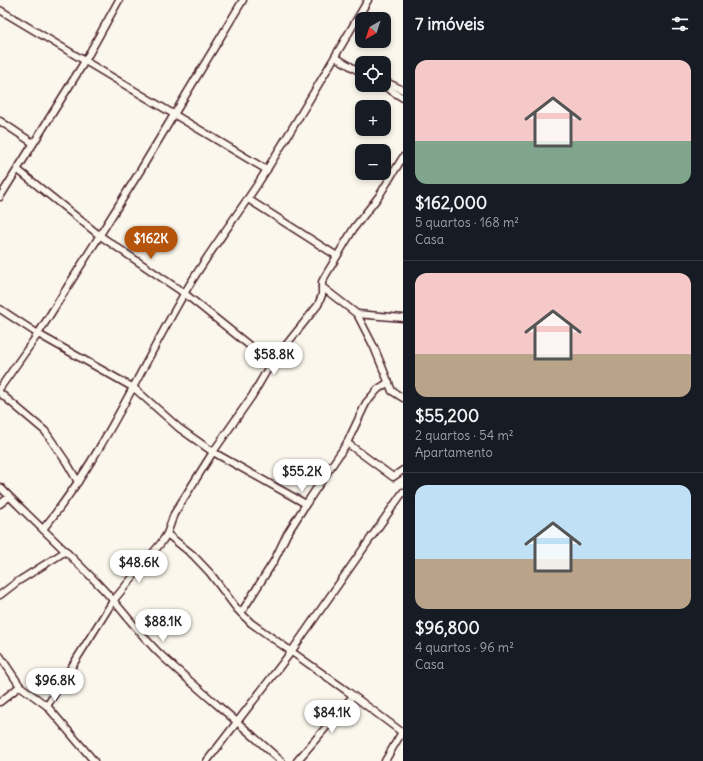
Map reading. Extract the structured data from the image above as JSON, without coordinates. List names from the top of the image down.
{
  "north": "bottom left",
  "page": {
    "heading": "7 imóveis",
    "map_buttons": ["+", "−"],
    "list": [
      {
        "name": "$162,000",
        "note": "5 quartos · 168 m² · Casa"
      },
      {
        "name": "$55,200",
        "note": "2 quartos · 54 m² · Apartamento"
      },
      {
        "name": "$96,800",
        "note": "4 quartos · 96 m² · Casa"
      }
    ],
    "price": [
      "$162K",
      "$58.8K",
      "$55.2K",
      "$48.6K",
      "$88.1K",
      "$96.8K",
      "$84.1K"
    ]
  }
}
